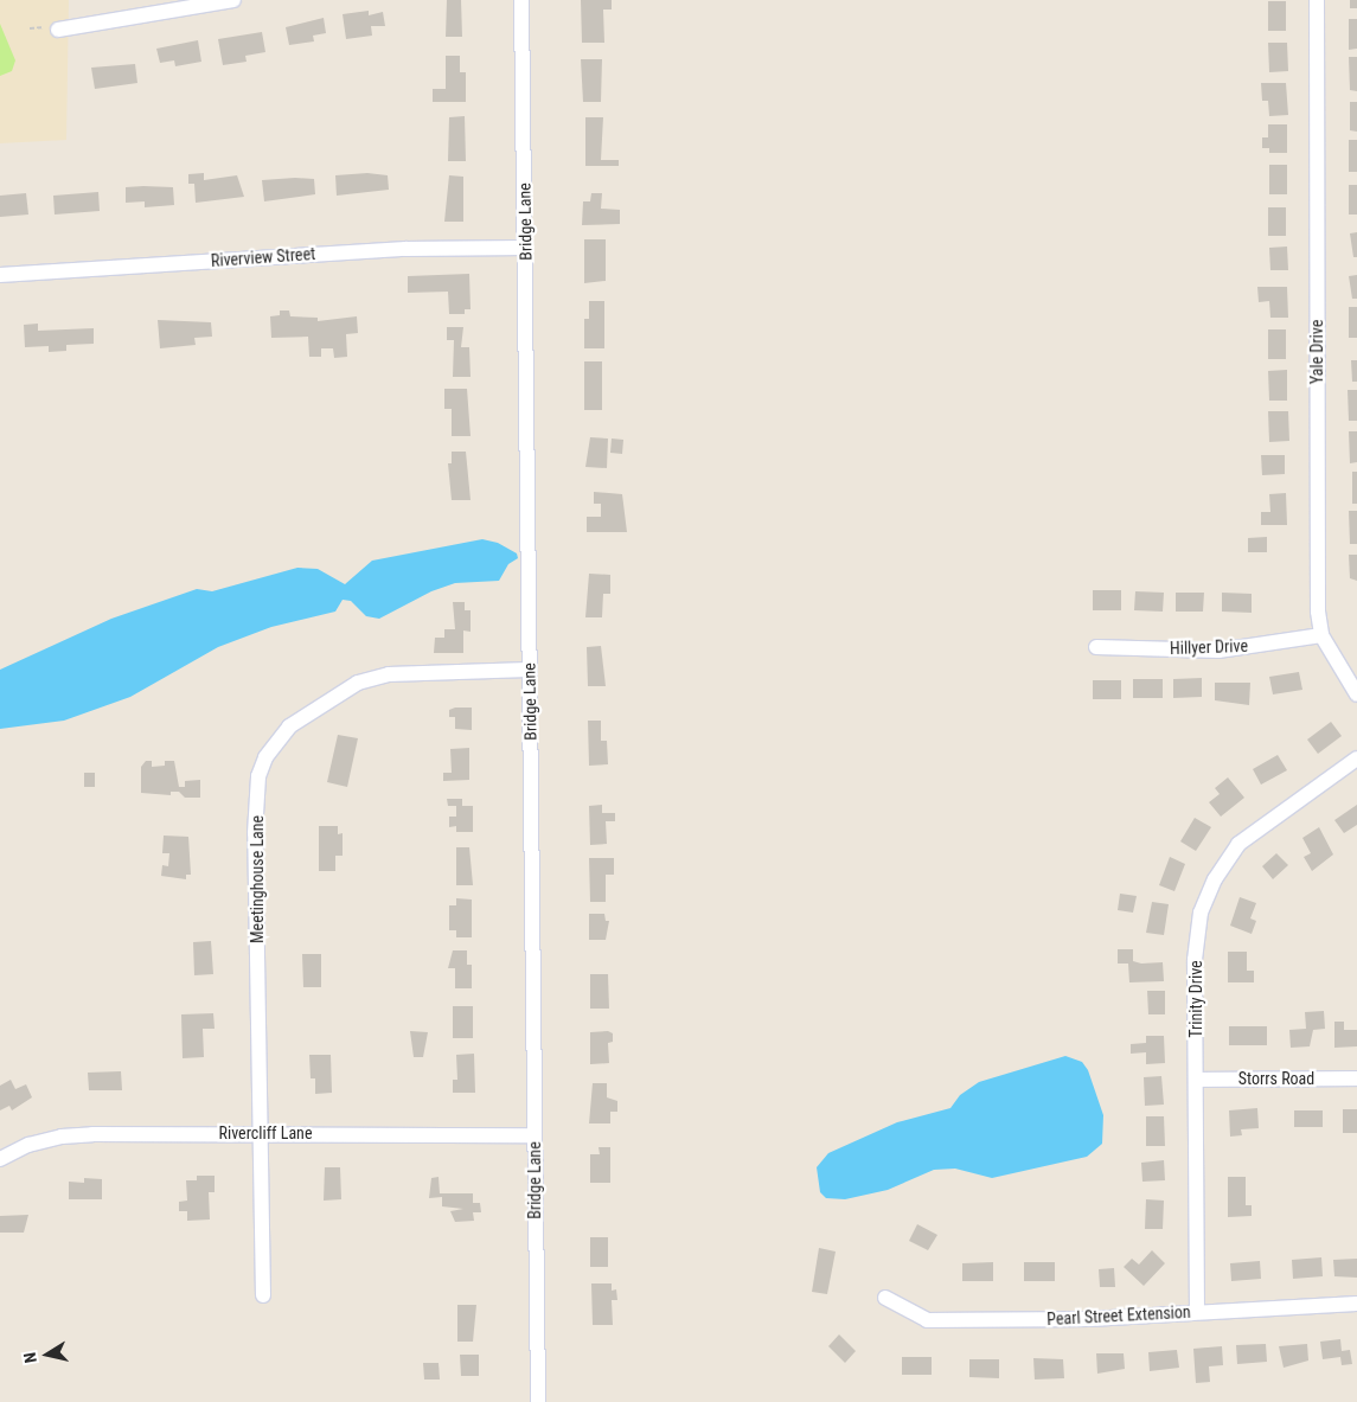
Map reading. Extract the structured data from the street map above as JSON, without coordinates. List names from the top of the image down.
{
  "streets": {
    "street": [
      "Bridge Lane",
      "Riverview Street",
      "Yale Drive",
      "Hillyer Drive",
      "Meetinghouse Lane",
      "Trinity Drive",
      "Storrs Road",
      "Rivercliff Lane",
      "Pearl Street Extension"
    ]
  },
  "crossings": [
    ["Bridge Lane", "Riverview Street"],
    ["Bridge Lane", "Meetinghouse Lane"],
    ["Bridge Lane", "Rivercliff Lane"],
    ["Yale Drive", "Hillyer Drive"],
    ["Meetinghouse Lane", "Rivercliff Lane"],
    ["Trinity Drive", "Storrs Road"],
    ["Trinity Drive", "Pearl Street Extension"]
  ],
  "north": "left"
}
